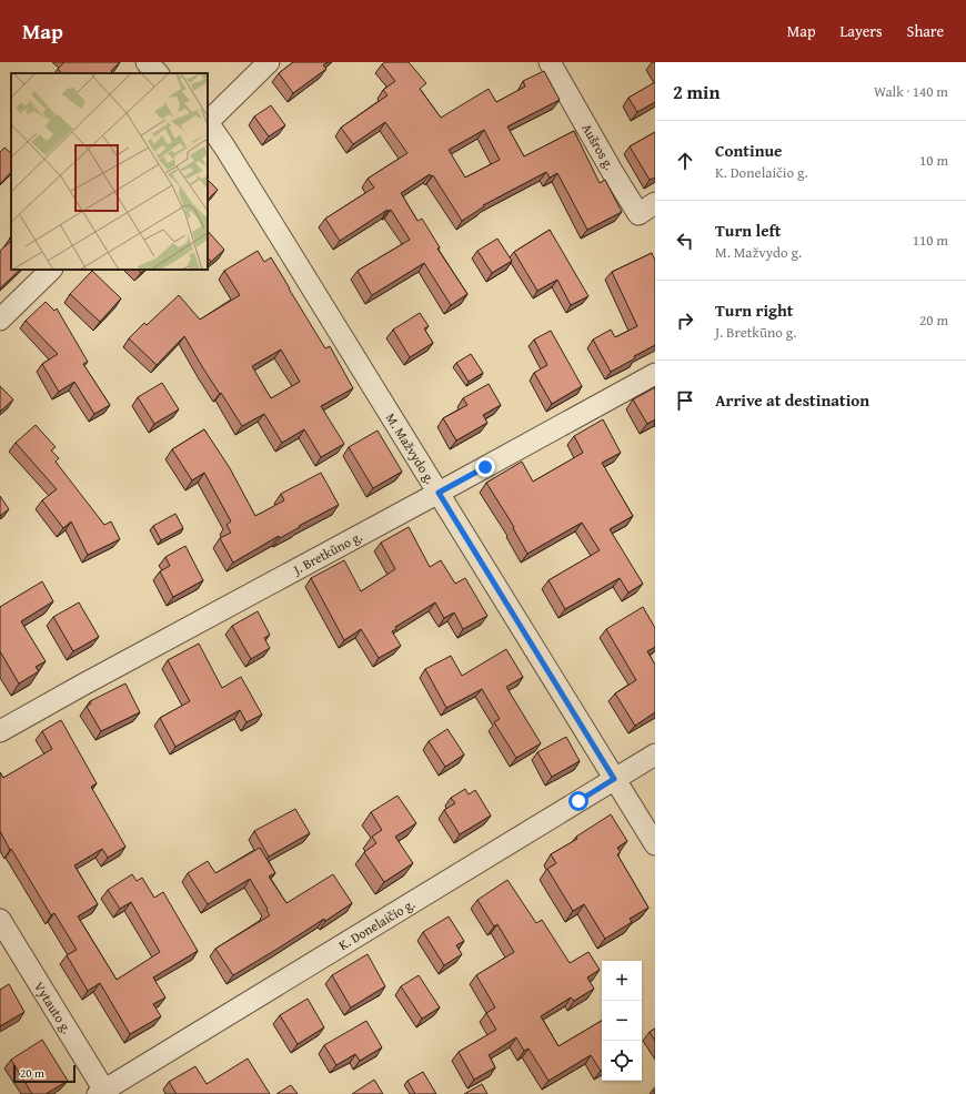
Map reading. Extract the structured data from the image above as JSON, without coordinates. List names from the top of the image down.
{
  "streets": {
    "street": [
      "Aušros g.",
      "M. Mažvydo g.",
      "J. Bretkūno g.",
      "K. Donelaičio g.",
      "Vytauto g."
    ]
  },
  "crossings": [
    ["M. Mažvydo g.", "J. Bretkūno g."],
    ["M. Mažvydo g.", "K. Donelaičio g."],
    ["K. Donelaičio g.", "Vytauto g."]
  ],
  "scale_bar": "20 m",
  "page": {
    "header": "Map",
    "nav": ["Map", "Layers", "Share"],
    "heading": ["2 min", "Walk · 140 m"],
    "list": [
      ["Continue", "K. Donelaičio g.", "10 m"],
      ["Turn left", "M. Mažvydo g.", "110 m"],
      ["Turn right", "J. Bretkūno g.", "20 m"],
      "Arrive at destination"
    ],
    "map_buttons": ["+", "−"],
    "scale": "20 m"
  }
}
